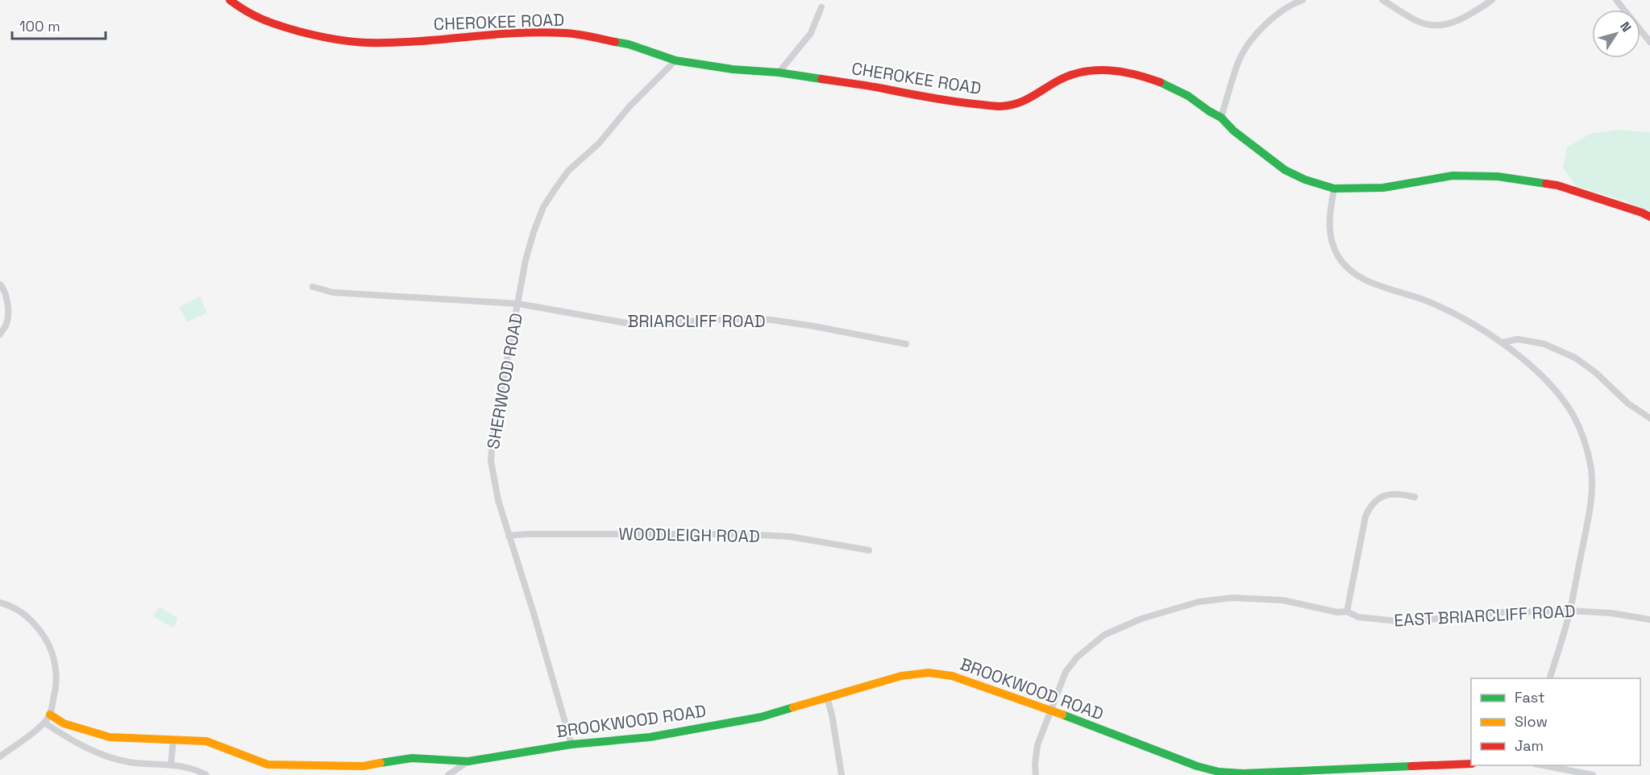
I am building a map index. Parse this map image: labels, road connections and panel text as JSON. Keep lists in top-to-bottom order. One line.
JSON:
{"streets":{"street":["CHEROKEE ROAD","BRIARCLIFF ROAD","SHERWOOD ROAD","WOODLEIGH ROAD","EAST BRIARCLIFF ROAD","BROOKWOOD ROAD"]},"crossings":[["CHEROKEE ROAD","SHERWOOD ROAD"],["BRIARCLIFF ROAD","SHERWOOD ROAD"],["SHERWOOD ROAD","WOODLEIGH ROAD"],["SHERWOOD ROAD","BROOKWOOD ROAD"],["EAST BRIARCLIFF ROAD","BROOKWOOD ROAD"]],"legend":["Fast","Slow","Jam"],"scale_bar":"100 m","north":"top right"}
